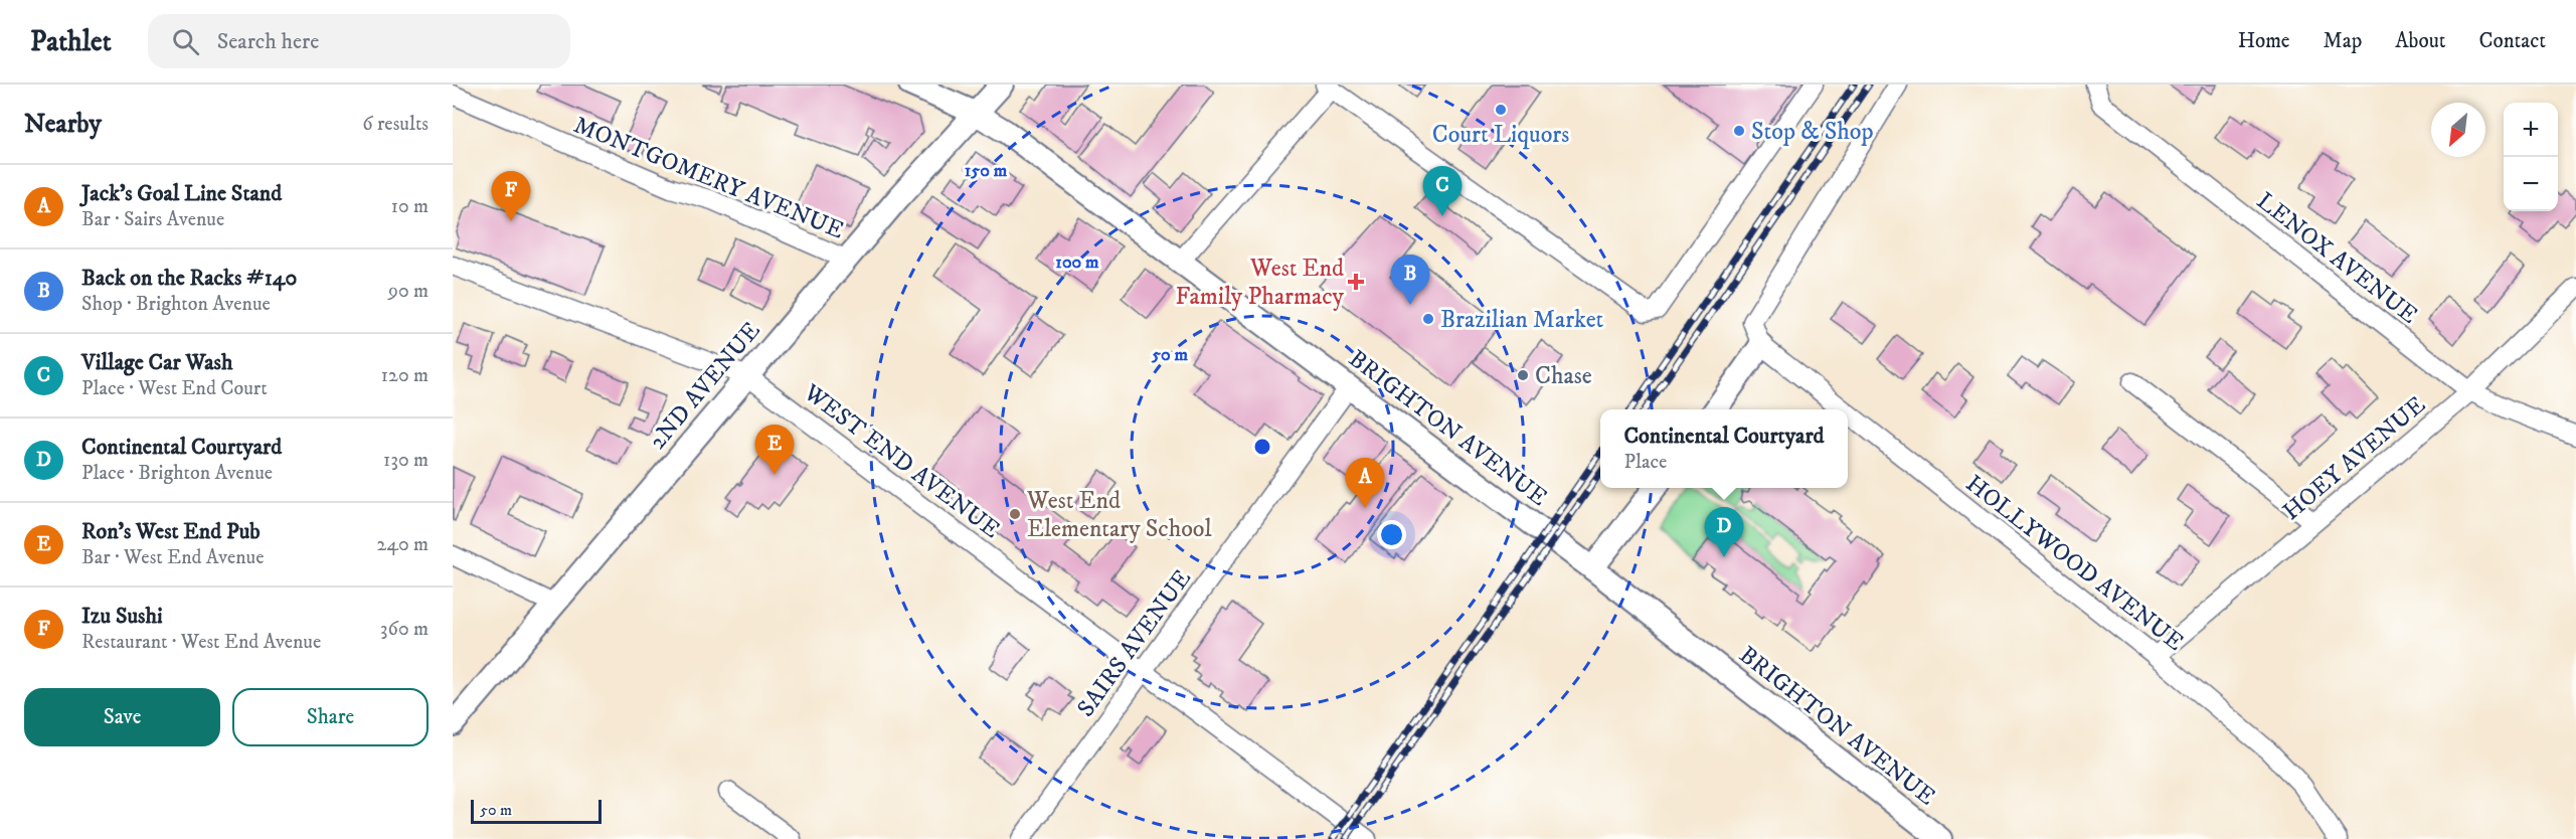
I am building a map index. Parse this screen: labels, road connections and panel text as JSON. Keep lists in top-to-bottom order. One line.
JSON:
{"streets":{"street":["MONTGOMERY AVENUE","LENOX AVENUE","2ND AVENUE","BRIGHTON AVENUE","HOEY AVENUE","WEST END AVENUE","HOLLYWOOD AVENUE","SAIRS AVENUE"]},"crossings":[["MONTGOMERY AVENUE","2ND AVENUE"],["LENOX AVENUE","HOEY AVENUE"],["2ND AVENUE","BRIGHTON AVENUE"],["2ND AVENUE","WEST END AVENUE"],["BRIGHTON AVENUE","SAIRS AVENUE"],["HOEY AVENUE","HOLLYWOOD AVENUE"],["WEST END AVENUE","SAIRS AVENUE"]],"places":{"other":["Court Liquors","Stop & Shop","Brazilian Market","Chase","West End Elementary School"],"health":["West End Family Pharmacy"]},"scale_bar":"50 m","north":"bottom left","page":{"header":"Pathlet","search":"Search here","nav":["Home","Map","About","Contact"],"heading":["Nearby","6 results"],"map_buttons":["+","−"],"list":[{"mark":"A","name":"Jack's Goal Line Stand","note":"Bar · Sairs Avenue","value":"10 m"},{"mark":"B","name":"Back on the Racks #140","note":"Shop · Brighton Avenue","value":"90 m"},{"mark":"C","name":"Village Car Wash","note":"Place · West End Court","value":"120 m"},{"mark":"D","name":"Continental Courtyard","note":"Place · Brighton Avenue","value":"130 m"},{"mark":"E","name":"Ron's West End Pub","note":"Bar · West End Avenue","value":"240 m"},{"mark":"F","name":"Izu Sushi","note":"Restaurant · West End Avenue","value":"360 m"}],"pins":["C","F","B","E","A","D"],"popup":["Continental Courtyard","Place"],"buttons":["Save","Share"],"scale":"50 m"},"rings":["150 m","100 m","50 m"]}
